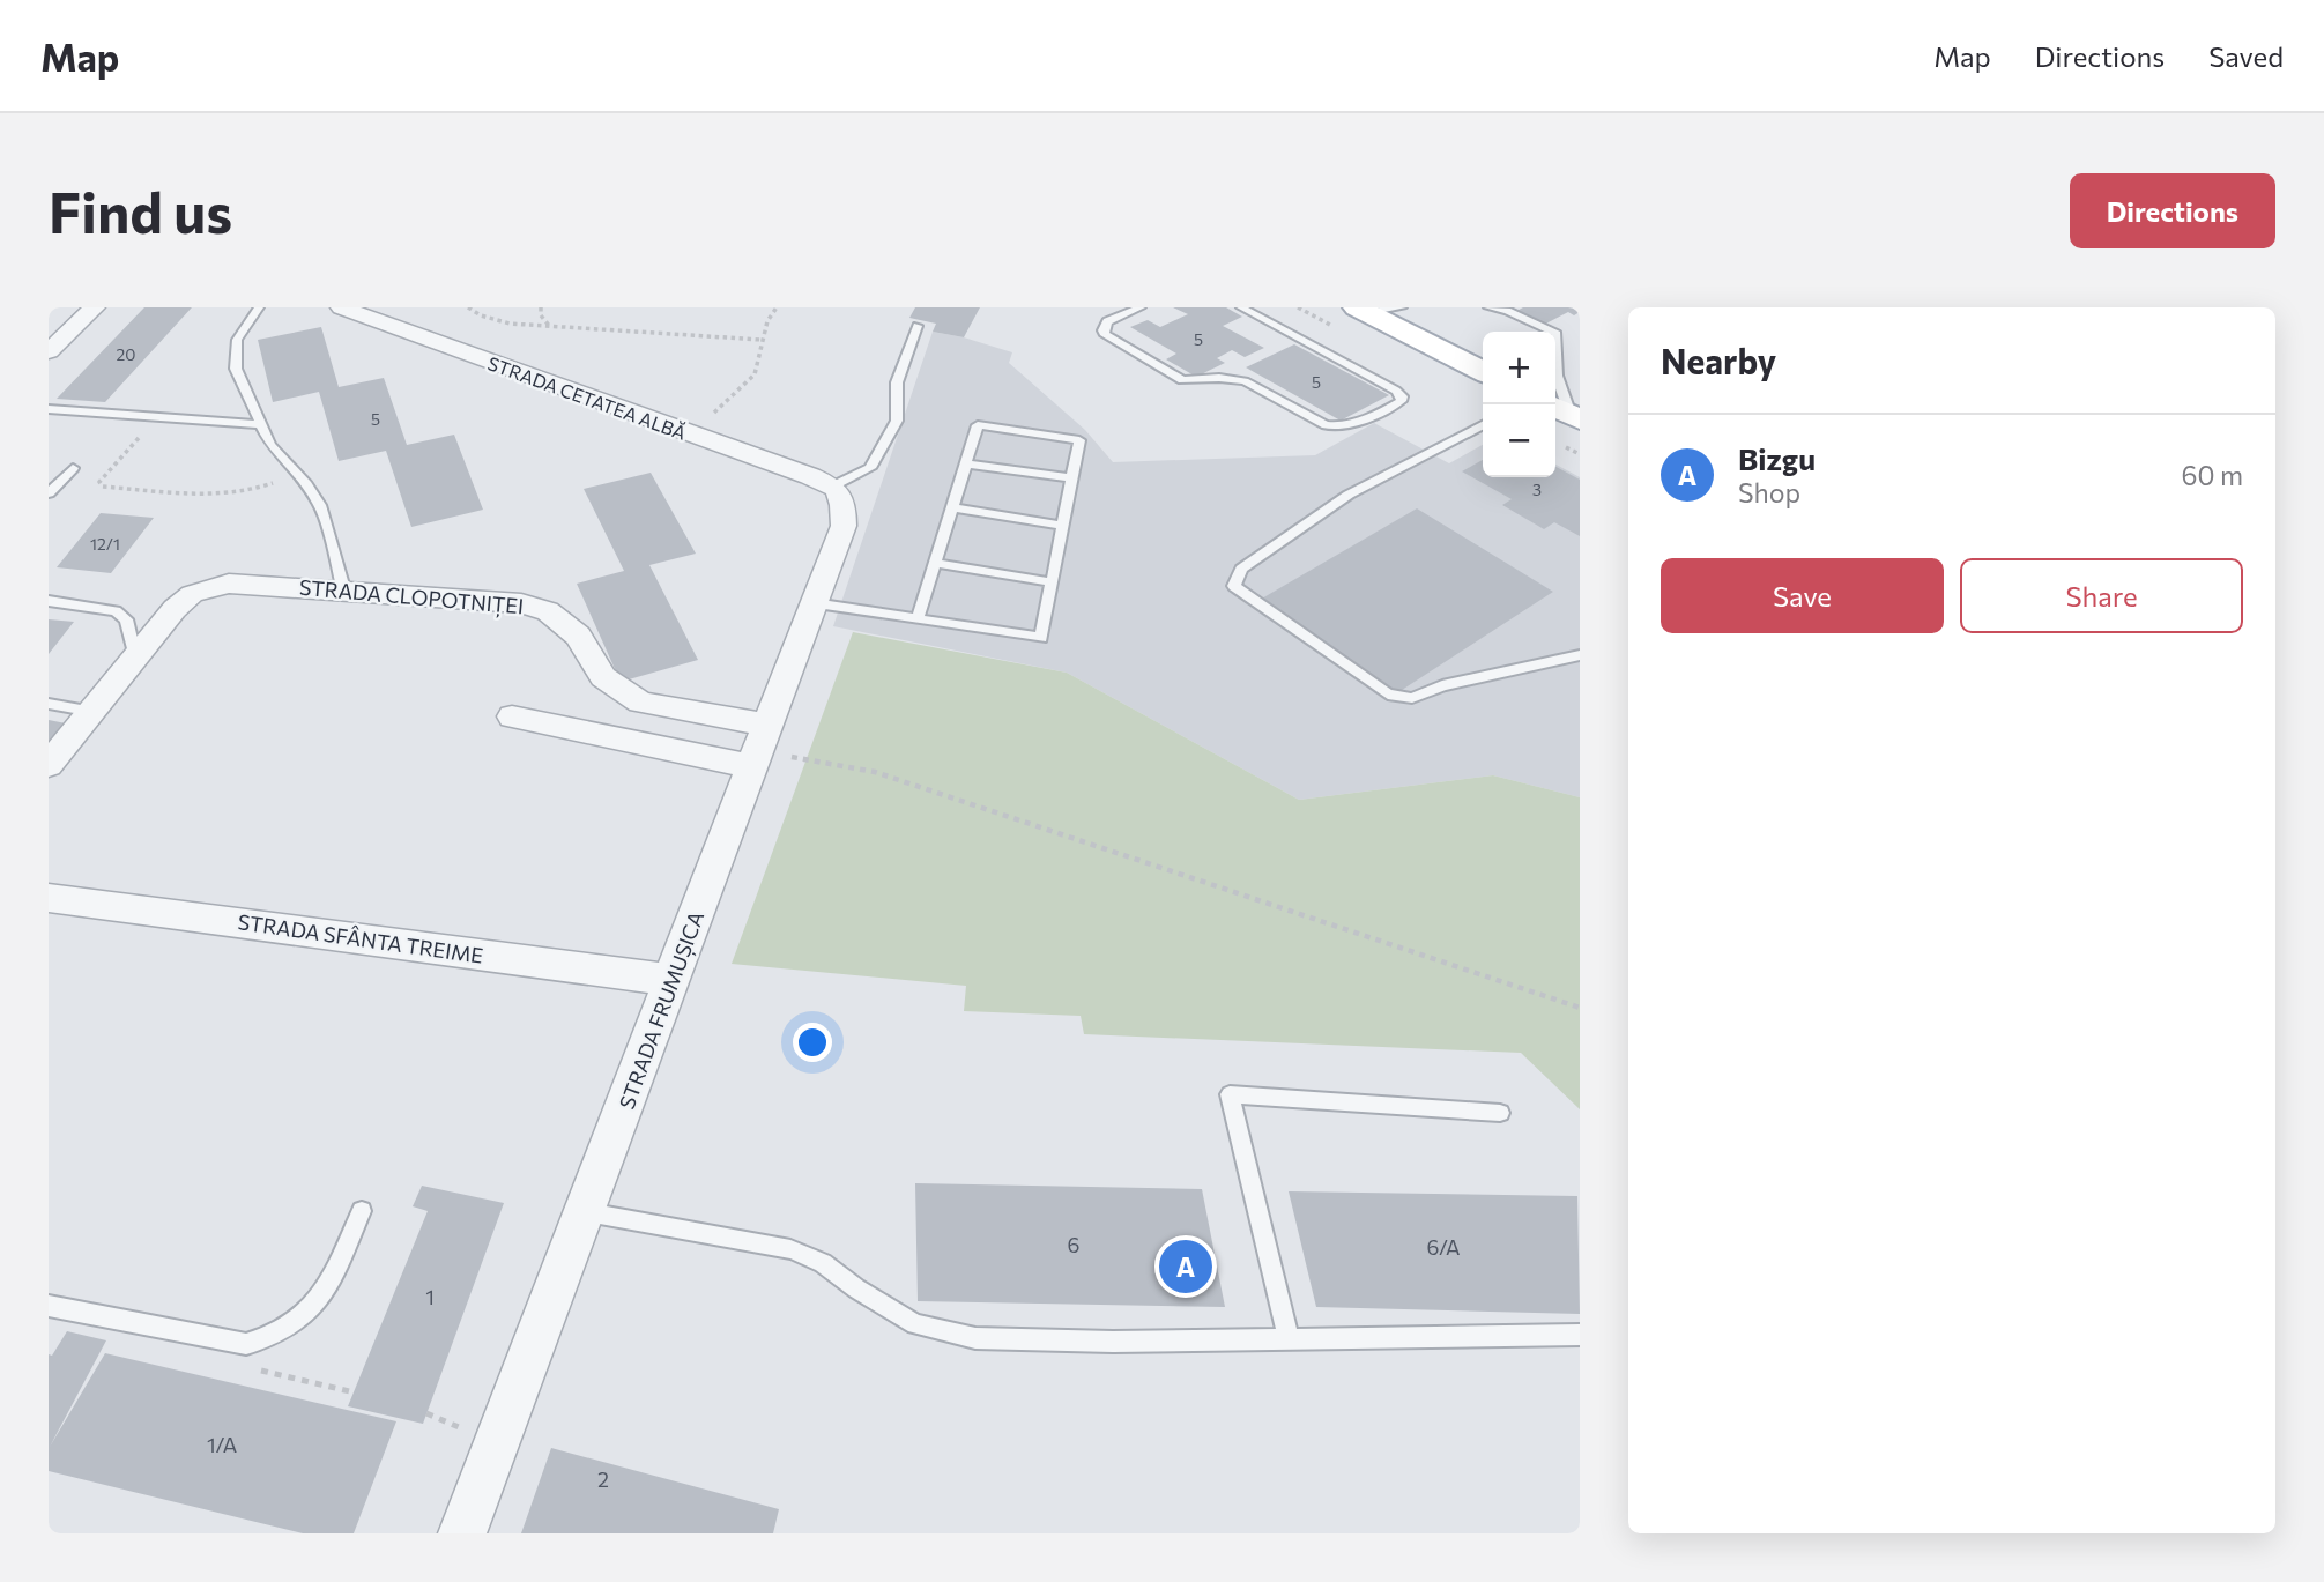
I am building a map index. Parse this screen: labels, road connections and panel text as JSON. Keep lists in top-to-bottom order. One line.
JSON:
{"streets":{"street":["STRADA CETATEA ALBĂ","STRADA CLOPOTNIȚEI","STRADA SFÂNTA TREIME","STRADA FRUMUȘICA"]},"crossings":[["STRADA CETATEA ALBĂ","STRADA FRUMUȘICA"],["STRADA CLOPOTNIȚEI","STRADA FRUMUȘICA"],["STRADA SFÂNTA TREIME","STRADA FRUMUȘICA"]],"house_numbers":["5","20","5","5","3","12/1","6","6/A","1","1/A","2"],"page":{"header":"Map","nav":["Map","Directions","Saved"],"buttons":["Directions",["Save","Share"]],"title":"Find us","heading":"Nearby","map_buttons":["+","−"],"list":[{"mark":"A","name":"Bizgu","note":"Shop","value":"60 m"}],"pins":"A"}}
